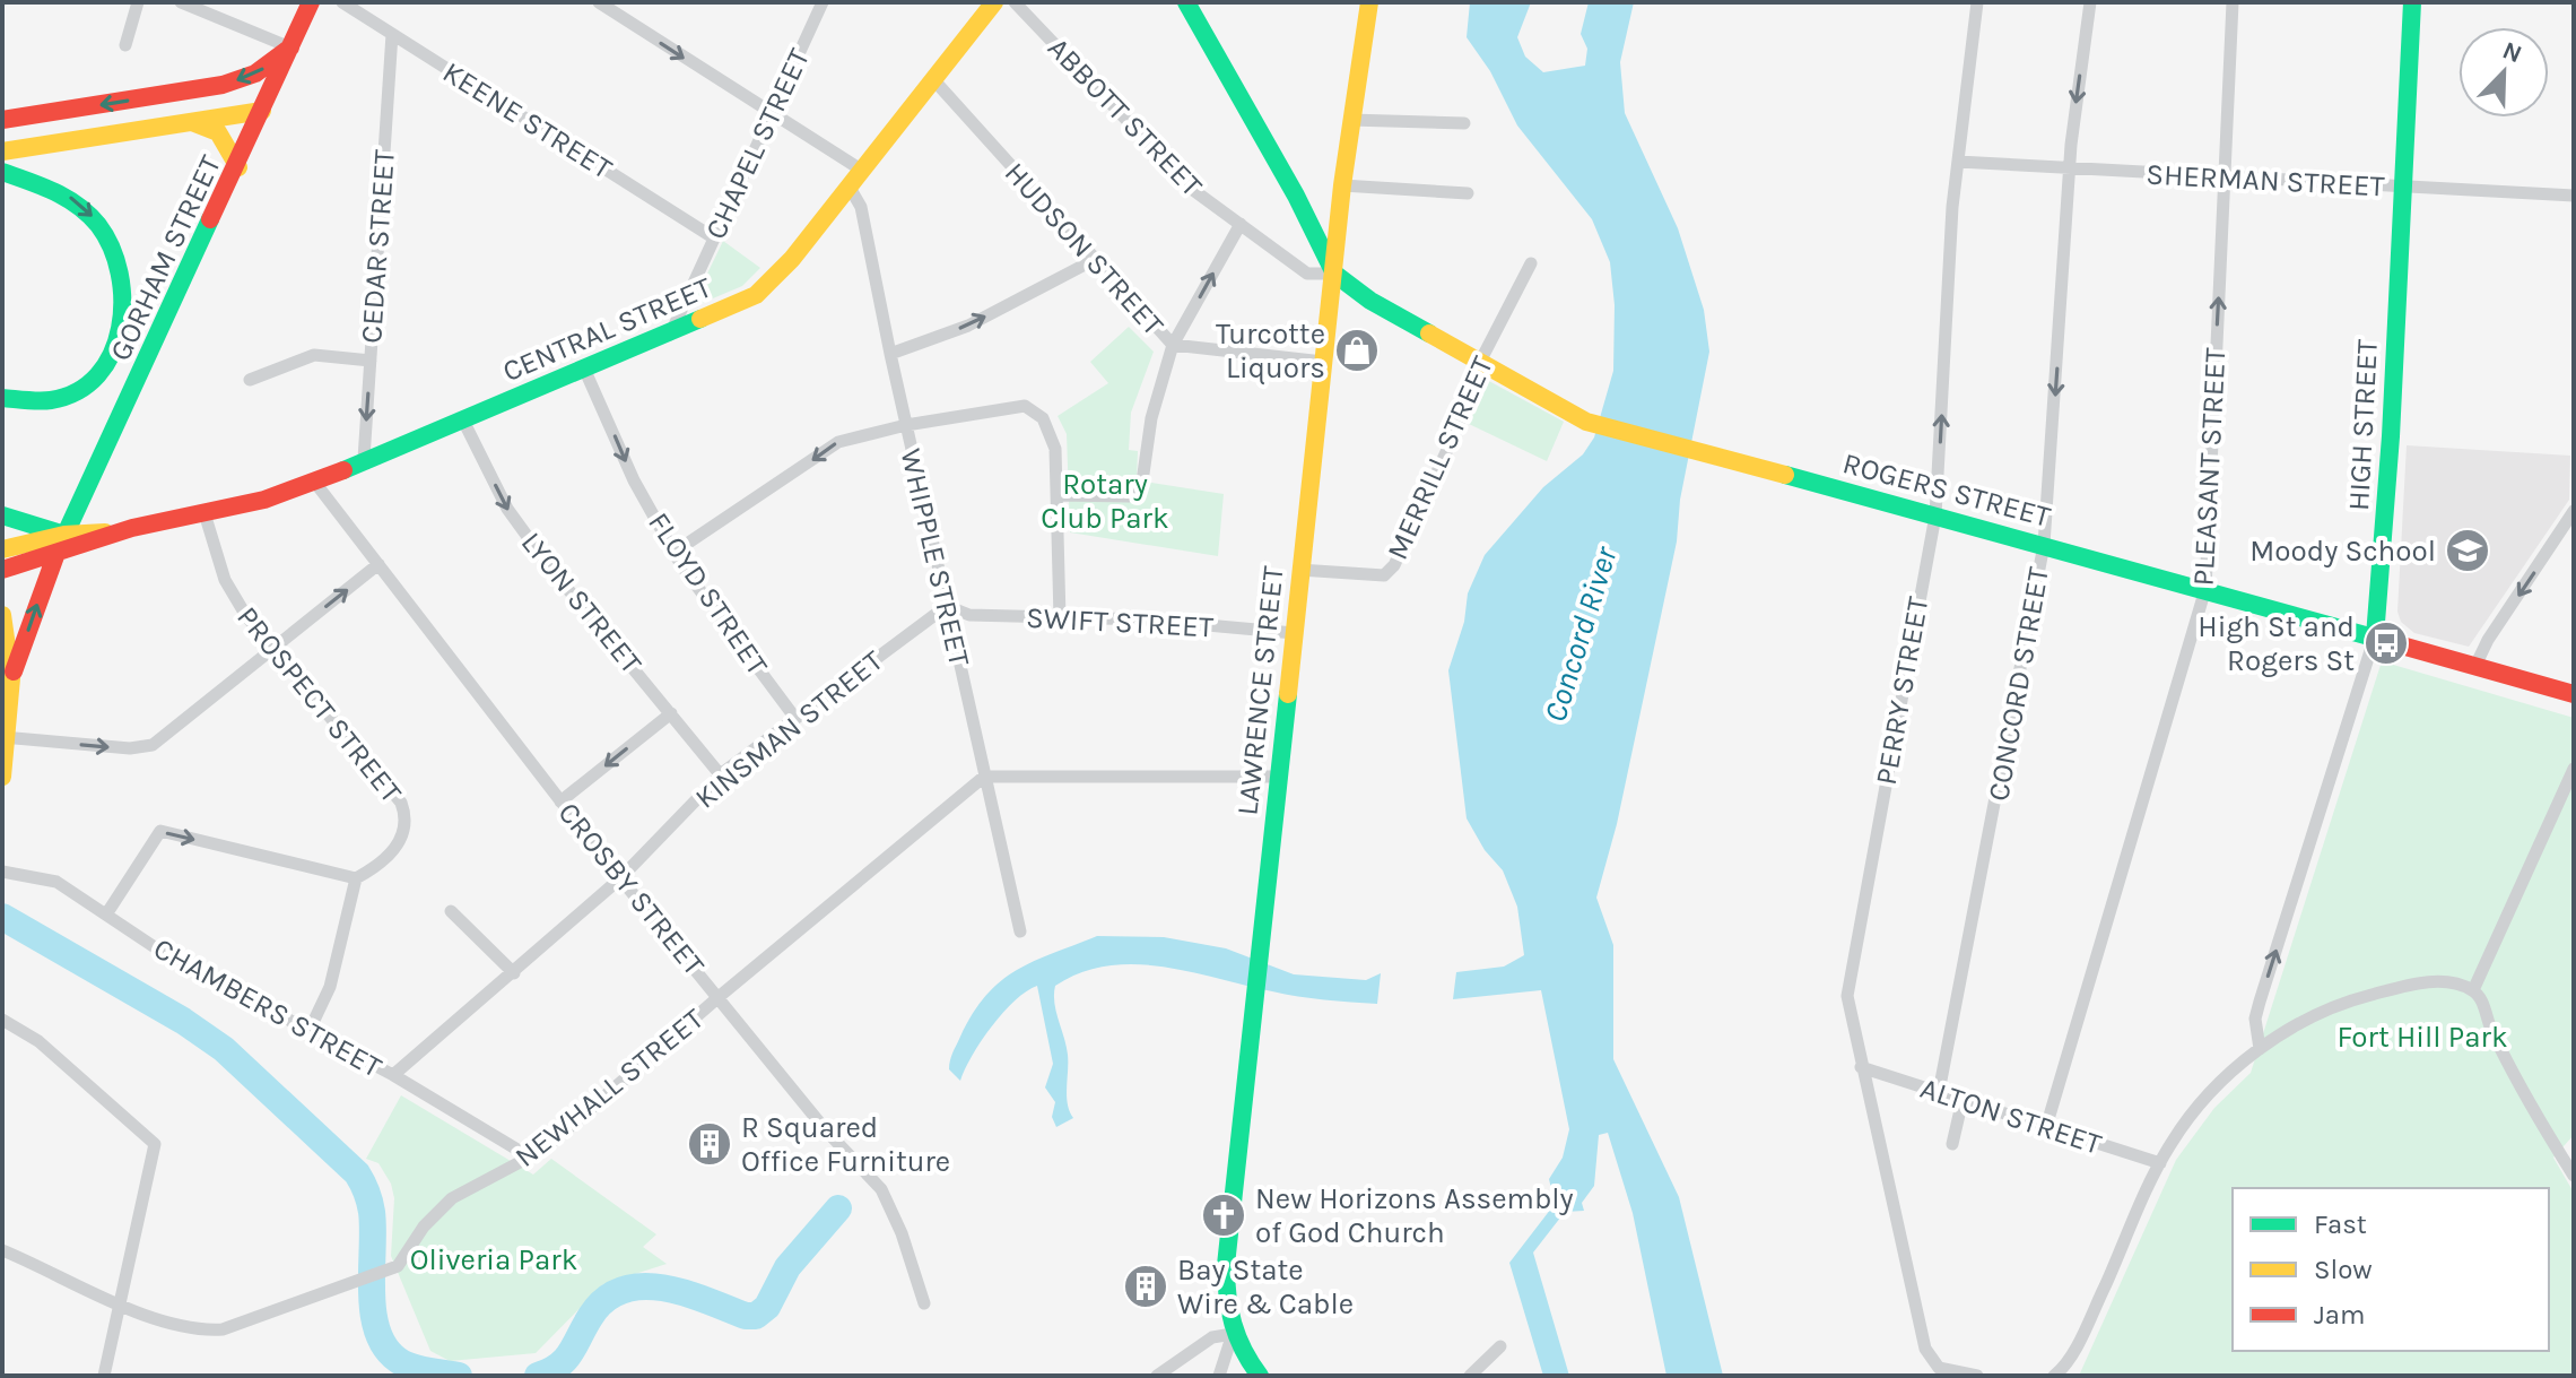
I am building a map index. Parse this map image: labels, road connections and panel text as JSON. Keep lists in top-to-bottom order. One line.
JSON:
{"streets":{"main road":["GORHAM STREET","CENTRAL STREET","HIGH STREET","ROGERS STREET","LAWRENCE STREET"],"street":["ABBOTT STREET","KEENE STREET","CHAPEL STREET","SHERMAN STREET","CEDAR STREET","HUDSON STREET","MERRILL STREET","PLEASANT STREET","WHIPPLE STREET","FLOYD STREET","LYON STREET","SWIFT STREET","CONCORD STREET","PERRY STREET","PROSPECT STREET","KINSMAN STREET","CROSBY STREET","CHAMBERS STREET","NEWHALL STREET","ALTON STREET"]},"crossings":[["ABBOTT STREET","ROGERS STREET"],["ABBOTT STREET","LAWRENCE STREET"],["KEENE STREET","CHAPEL STREET"],["KEENE STREET","CEDAR STREET"],["CHAPEL STREET","CENTRAL STREET"],["SHERMAN STREET","HIGH STREET"],["SHERMAN STREET","PLEASANT STREET"],["SHERMAN STREET","CONCORD STREET"],["SHERMAN STREET","PERRY STREET"],["CEDAR STREET","CENTRAL STREET"],["HUDSON STREET","CENTRAL STREET"],["HUDSON STREET","LAWRENCE STREET"],["GORHAM STREET","CENTRAL STREET"],["CENTRAL STREET","WHIPPLE STREET"],["CENTRAL STREET","FLOYD STREET"],["CENTRAL STREET","LYON STREET"],["CENTRAL STREET","PROSPECT STREET"],["CENTRAL STREET","CROSBY STREET"],["HIGH STREET","ROGERS STREET"],["MERRILL STREET","ROGERS STREET"],["MERRILL STREET","LAWRENCE STREET"],["PLEASANT STREET","ROGERS STREET"],["PLEASANT STREET","ALTON STREET"],["ROGERS STREET","CONCORD STREET"],["ROGERS STREET","LAWRENCE STREET"],["ROGERS STREET","PERRY STREET"],["WHIPPLE STREET","SWIFT STREET"],["WHIPPLE STREET","KINSMAN STREET"],["WHIPPLE STREET","NEWHALL STREET"],["FLOYD STREET","KINSMAN STREET"],["LYON STREET","KINSMAN STREET"],["SWIFT STREET","LAWRENCE STREET"],["SWIFT STREET","KINSMAN STREET"],["CONCORD STREET","ALTON STREET"],["PERRY STREET","ALTON STREET"],["KINSMAN STREET","CROSBY STREET"],["KINSMAN STREET","CHAMBERS STREET"],["CROSBY STREET","NEWHALL STREET"],["CHAMBERS STREET","NEWHALL STREET"]],"one_way":["HIGH STREET","PLEASANT STREET","FLOYD STREET","LYON STREET","CONCORD STREET"],"water":["Concord River"],"parks":["Rotary Club Park","Fort Hill Park","Oliveria Park"],"places":{"shop":["Turcotte Liquors"],"school or university":["Moody School"],"bus stop":["High St and Rogers St"],"building":["R Squared Office Furniture","Bay State Wire & Cable"],"church":["New Horizons Assembly of God Church"]},"legend":["Fast","Slow","Jam"],"north":"top right"}
